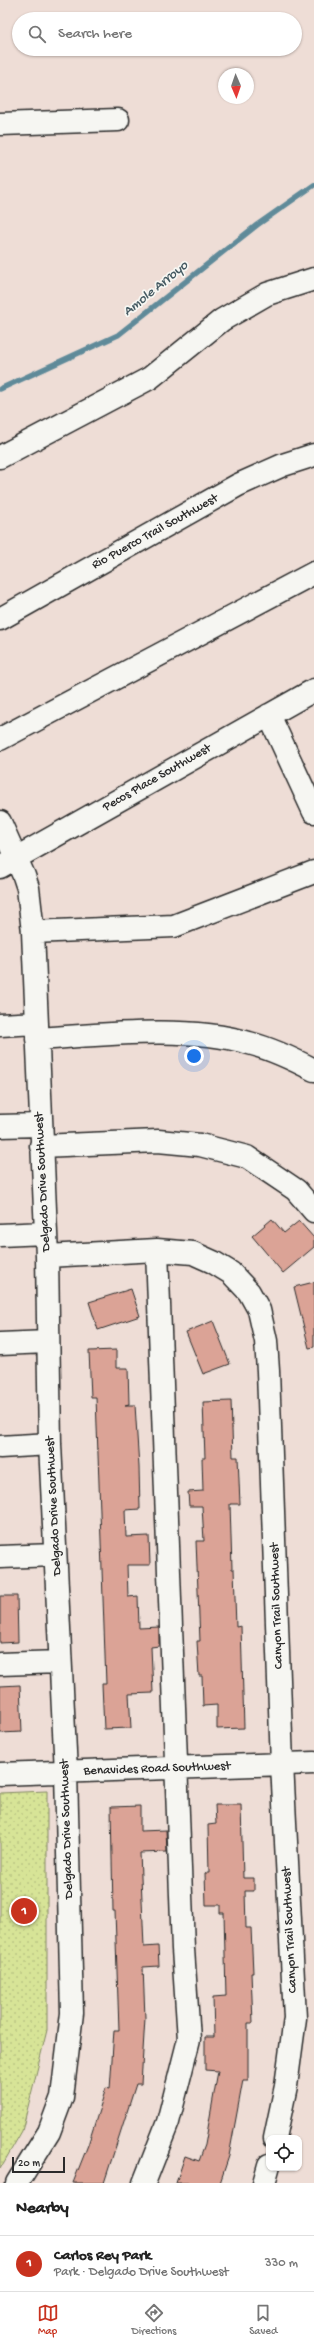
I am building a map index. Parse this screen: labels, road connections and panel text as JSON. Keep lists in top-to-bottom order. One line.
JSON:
{"streets":{"street":["Rio Puerco Trail Southwest","Pecos Place Southwest","Delgado Drive Southwest","Canyon Trail Southwest","Benavides Road Southwest"]},"crossings":[["Pecos Place Southwest","Delgado Drive Southwest"],["Delgado Drive Southwest","Canyon Trail Southwest"],["Delgado Drive Southwest","Benavides Road Southwest"],["Canyon Trail Southwest","Benavides Road Southwest"]],"water":["Amole Arroyo"],"scale_bar":"20 m","north":"bottom","page":{"search":"Search here","pins":"1","scale":"20 m","heading":"Nearby","list":[{"mark":"1","name":"Carlos Rey Park","note":"Park · Delgado Drive Southwest","value":"330 m"}],"nav":["Map","Directions","Saved"]}}
